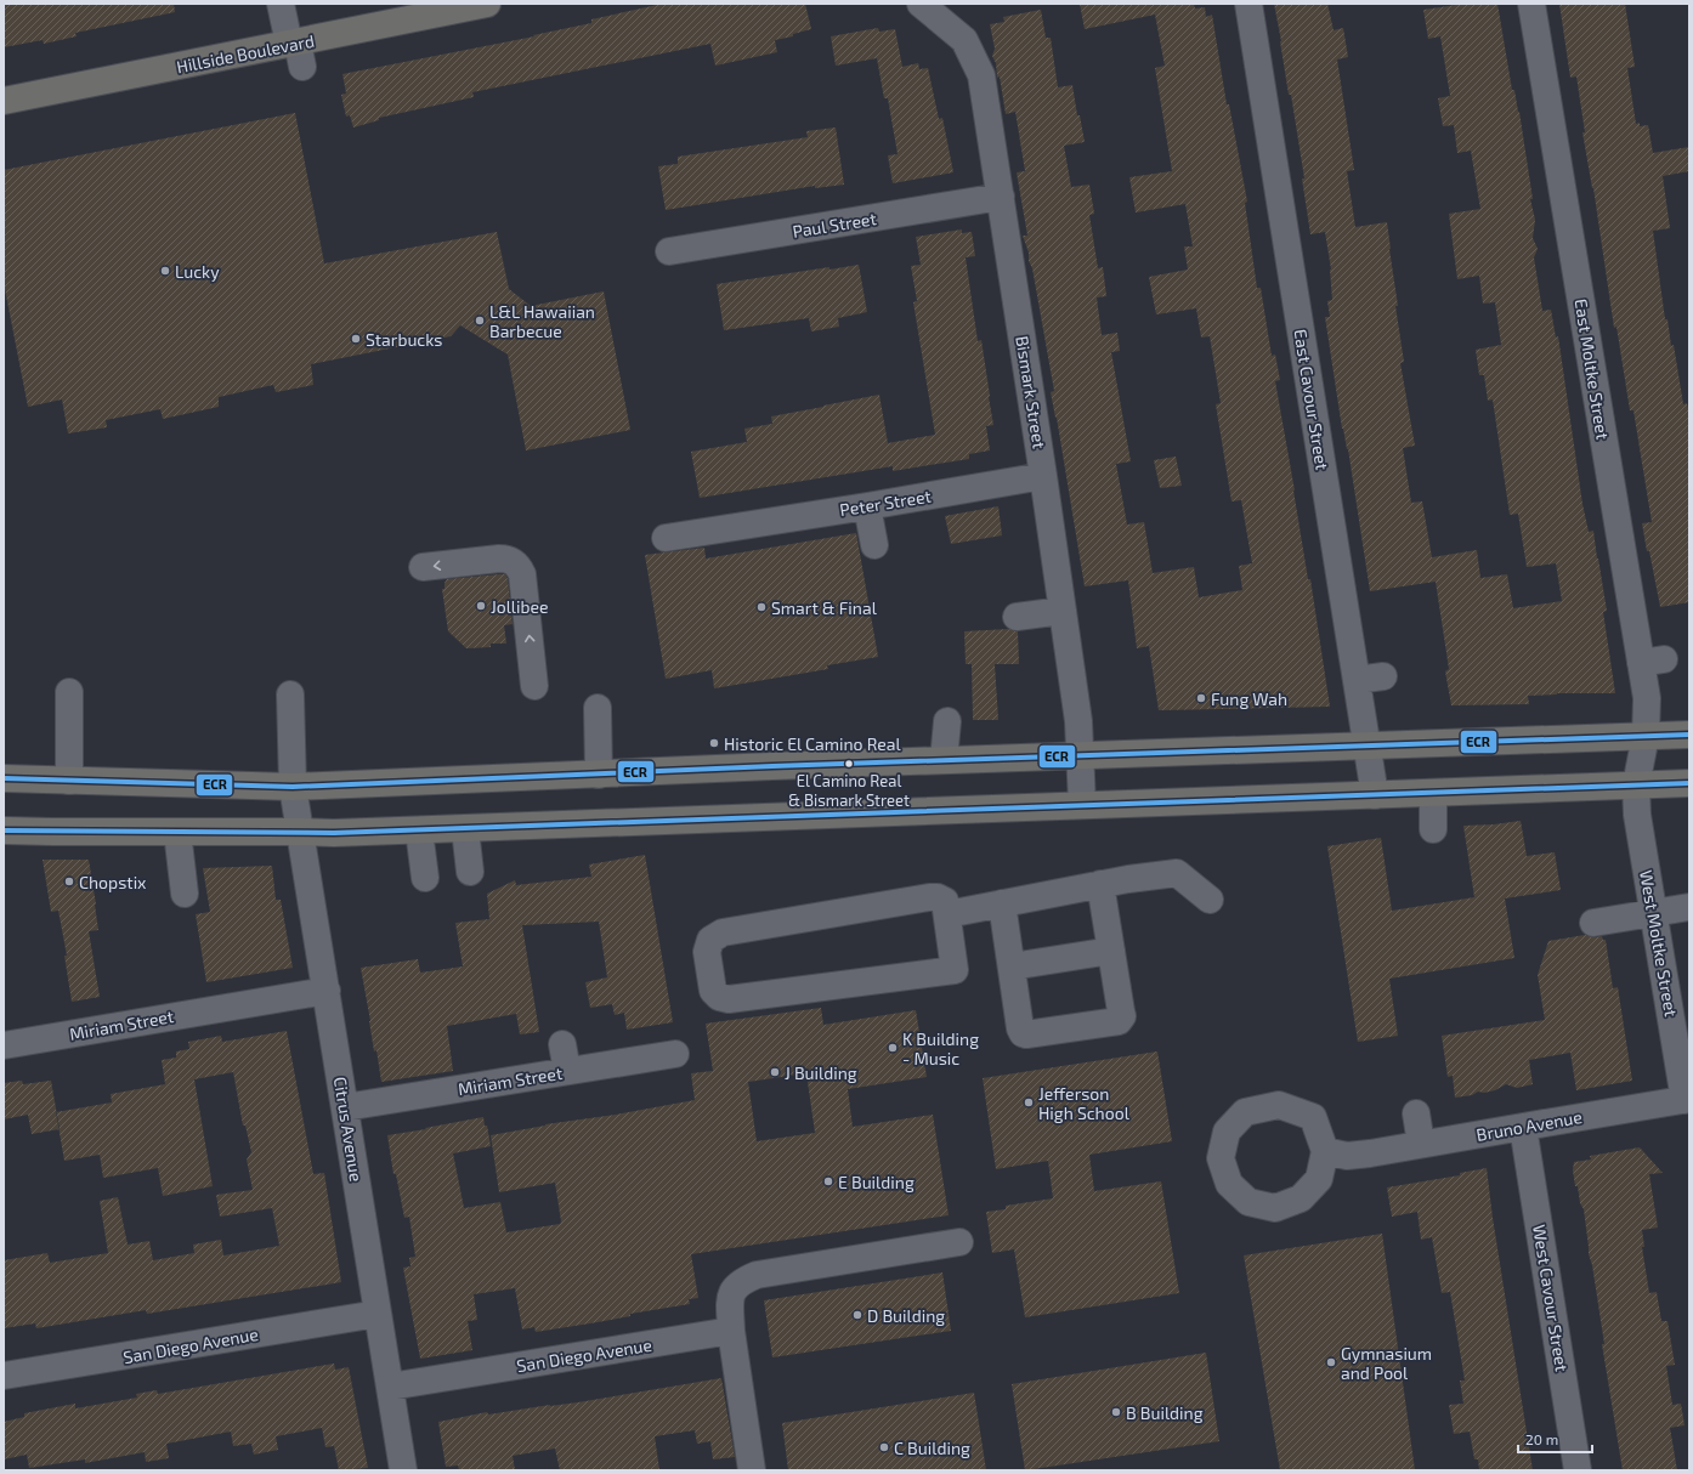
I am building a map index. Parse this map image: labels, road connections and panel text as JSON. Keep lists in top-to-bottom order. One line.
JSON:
{"streets":{"main road":["Hillside Boulevard"],"street":["Paul Street","East Moltke Street","Bismark Street","East Cavour Street","Peter Street","West Moltke Street","Miriam Street","Bruno Avenue","Citrus Avenue","West Cavour Street","San Diego Avenue"]},"crossings":[["Paul Street","Bismark Street"],["East Moltke Street","West Moltke Street"],["Bismark Street","Peter Street"],["West Moltke Street","Bruno Avenue"],["Miriam Street","Citrus Avenue"],["Bruno Avenue","West Cavour Street"],["Citrus Avenue","San Diego Avenue"]],"places":["Lucky","L&L Hawaiian Barbecue","Starbucks","Jollibee","Smart & Final","Fung Wah","Historic El Camino Real","El Camino Real & Bismark Street","Chopstix","K Building - Music","J Building","Jefferson High School","E Building","D Building","Gymnasium and Pool","B Building","C Building"],"lines":["transit line ECR"],"scale_bar":"20 m"}
